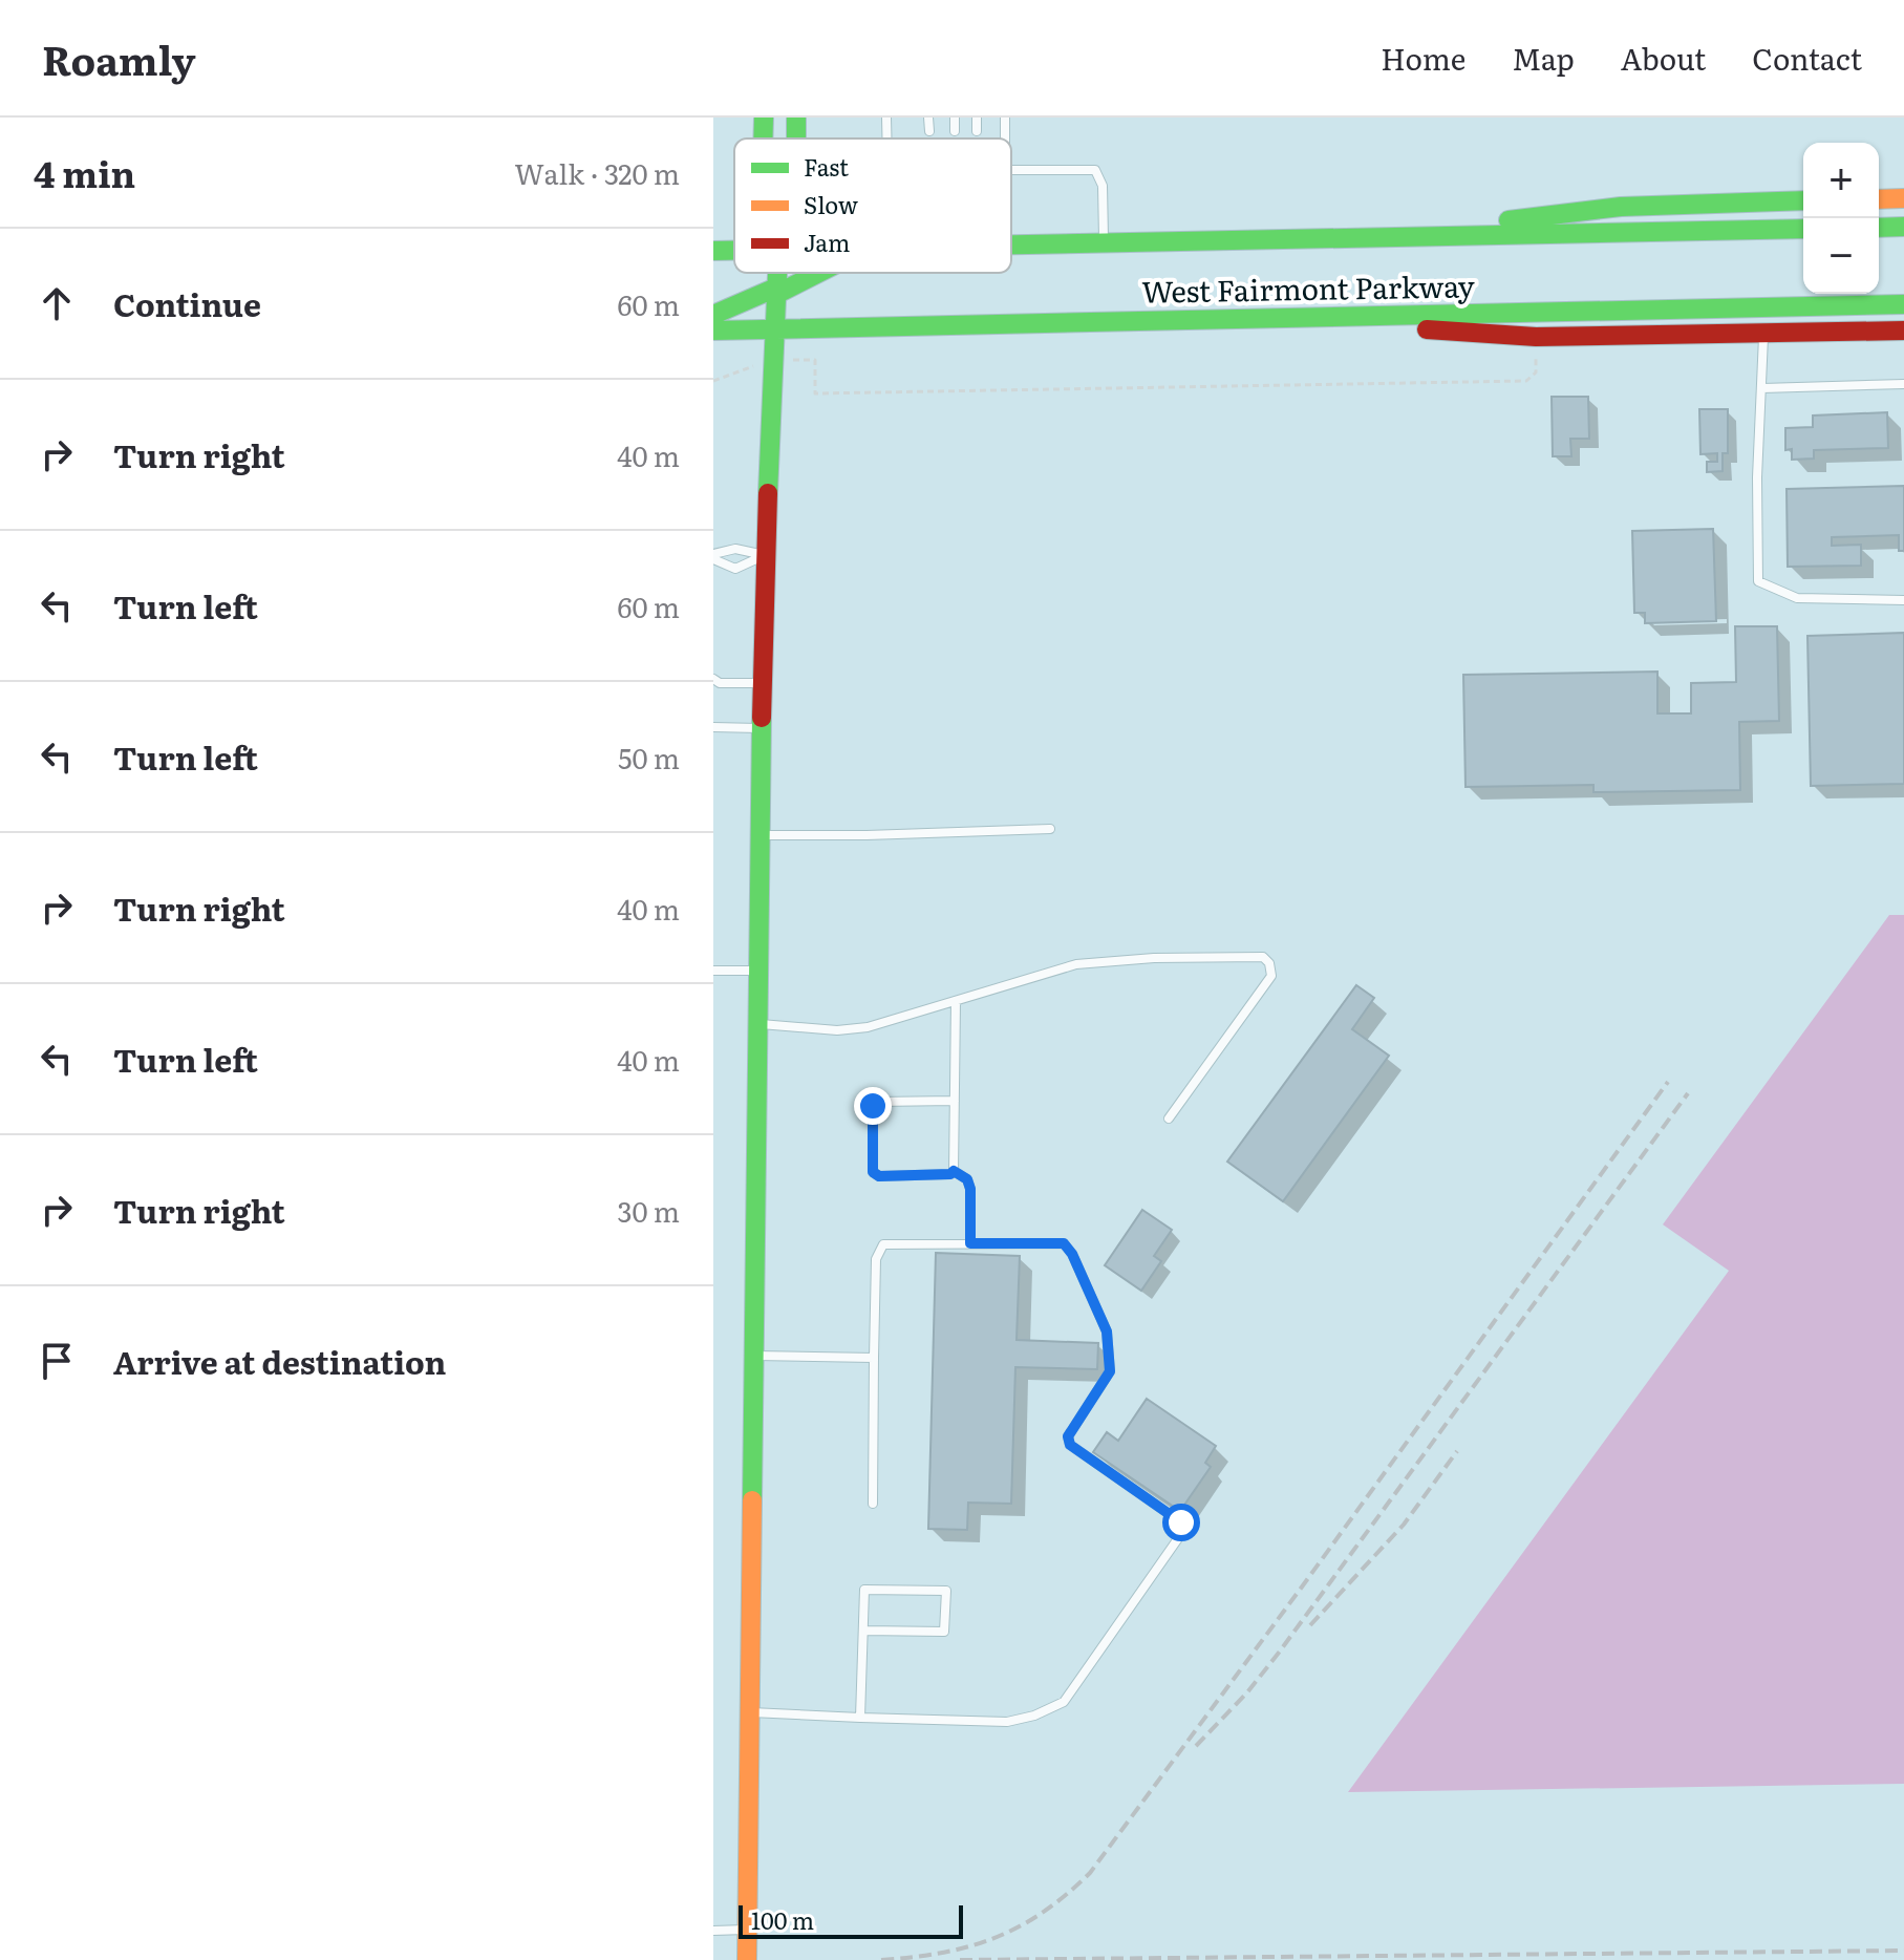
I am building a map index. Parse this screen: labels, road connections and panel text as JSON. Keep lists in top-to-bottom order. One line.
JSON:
{"streets":{"main road":["West Fairmont Parkway"]},"legend":["Fast","Slow","Jam"],"scale_bar":"100 m","page":{"header":"Roamly","nav":["Home","Map","About","Contact"],"heading":["4 min","Walk · 320 m"],"map_buttons":["+","−"],"list":[["Continue","60 m"],["Turn right","40 m"],["Turn left","60 m"],["Turn left","50 m"],["Turn right","40 m"],["Turn left","40 m"],["Turn right","30 m"],"Arrive at destination"],"scale":"100 m"}}
